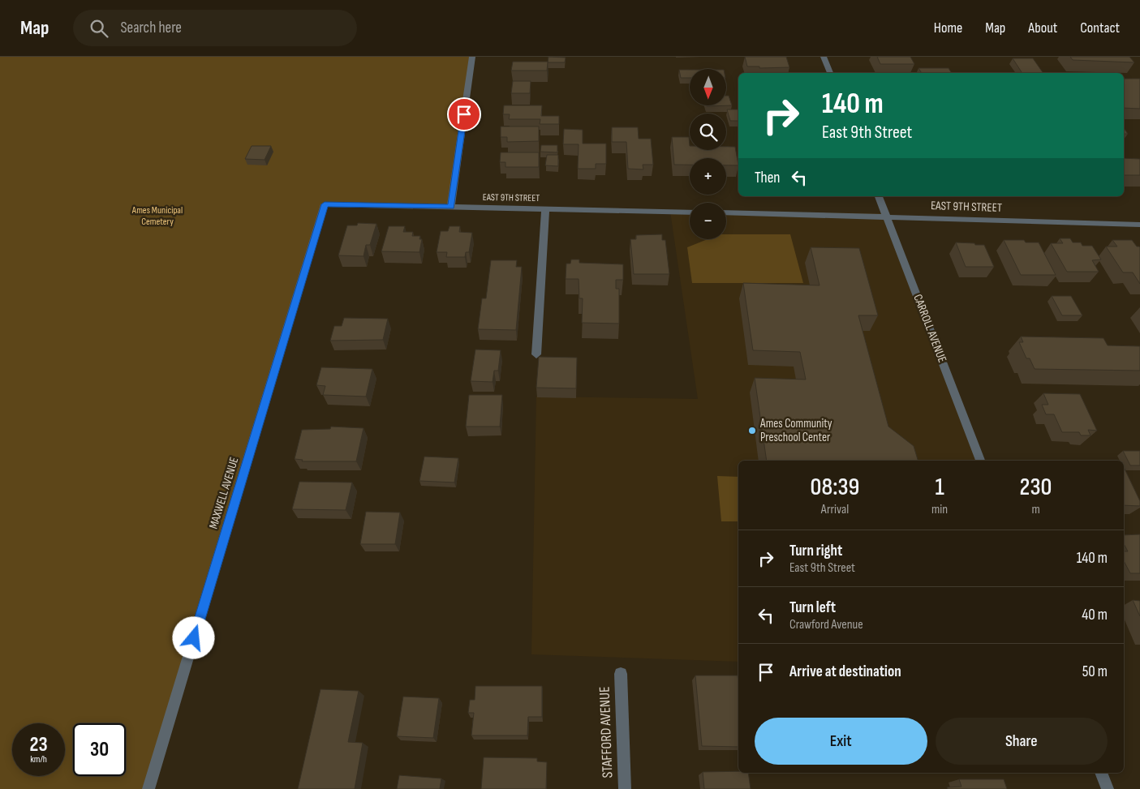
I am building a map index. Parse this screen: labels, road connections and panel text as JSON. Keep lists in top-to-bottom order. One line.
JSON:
{"streets":{"street":["EAST 9TH STREET","CARROLL AVENUE","MAXWELL AVENUE","STAFFORD AVENUE"]},"crossings":[["EAST 9TH STREET","CARROLL AVENUE"],["EAST 9TH STREET","MAXWELL AVENUE"]],"parks":["Ames Municipal Cemetery"],"places":["Ames Community Preschool Center"],"north":"bottom","page":{"header":"Map","search":"Search here","nav":["Home","Map","About","Contact"],"map_buttons":["+","−"],"turn":["140 m","East 9th Street"],"then":"Then","eta":["08:39","Arrival","1","min","230","m"],"list":[{"name":"Turn right","note":"East 9th Street","value":"140 m"},{"name":"Turn left","note":"Crawford Avenue","value":"40 m"},{"name":"Arrive at destination","value":"50 m"}],"buttons":["Exit","Share"],"speed":"23 km/h","limit":"30"}}
